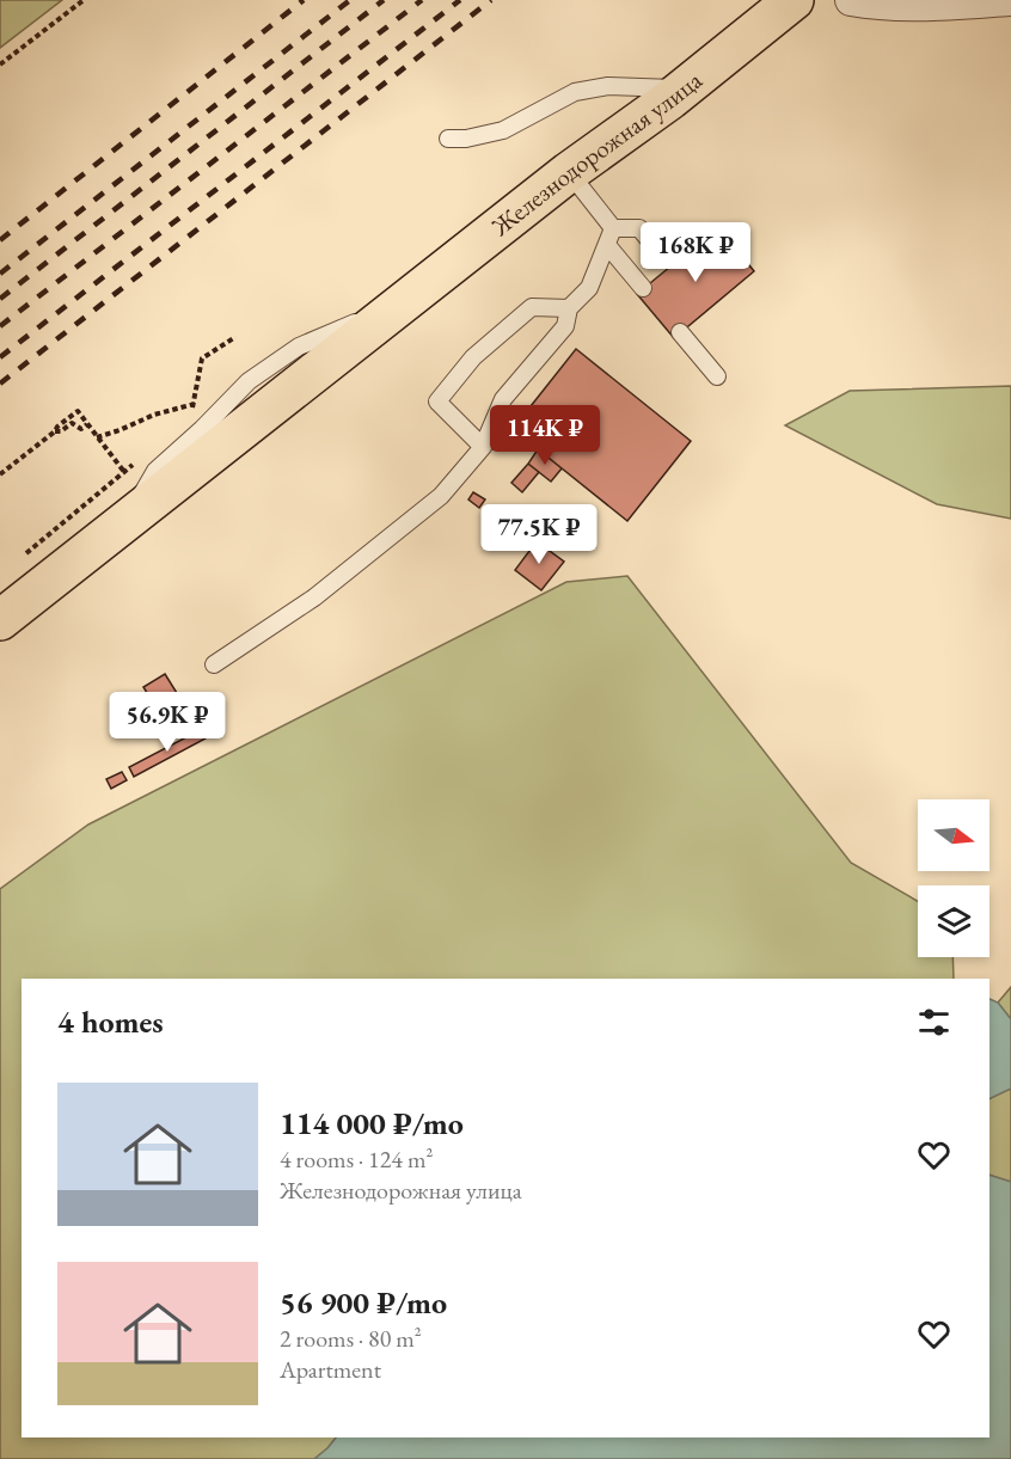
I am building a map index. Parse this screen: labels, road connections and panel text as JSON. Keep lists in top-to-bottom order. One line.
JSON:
{"streets":{"main road":["Железнодорожная улица"]},"north":"right","page":{"price":["168K ₽","114K ₽","77.5K ₽","56.9K ₽"],"heading":"4 homes","list":[{"name":"114 000 ₽/mo","note":"4 rooms · 124 m² · Железнодорожная улица"},{"name":"56 900 ₽/mo","note":"2 rooms · 80 m² · Apartment"}]}}
